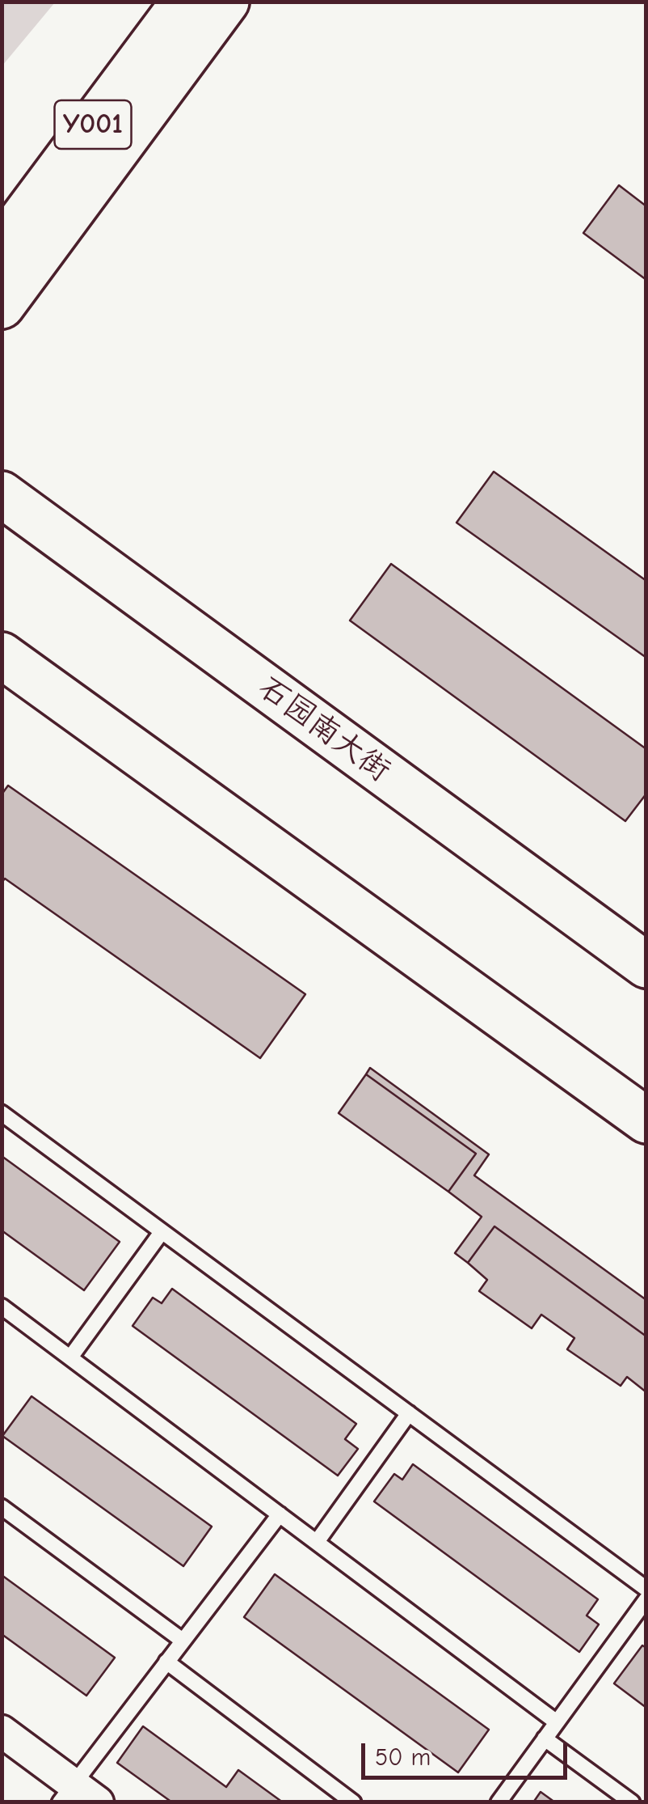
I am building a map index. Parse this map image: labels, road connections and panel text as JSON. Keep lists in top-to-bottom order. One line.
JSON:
{"streets":{"main road":["Y001","石园南大街"]},"scale_bar":"50 m"}
